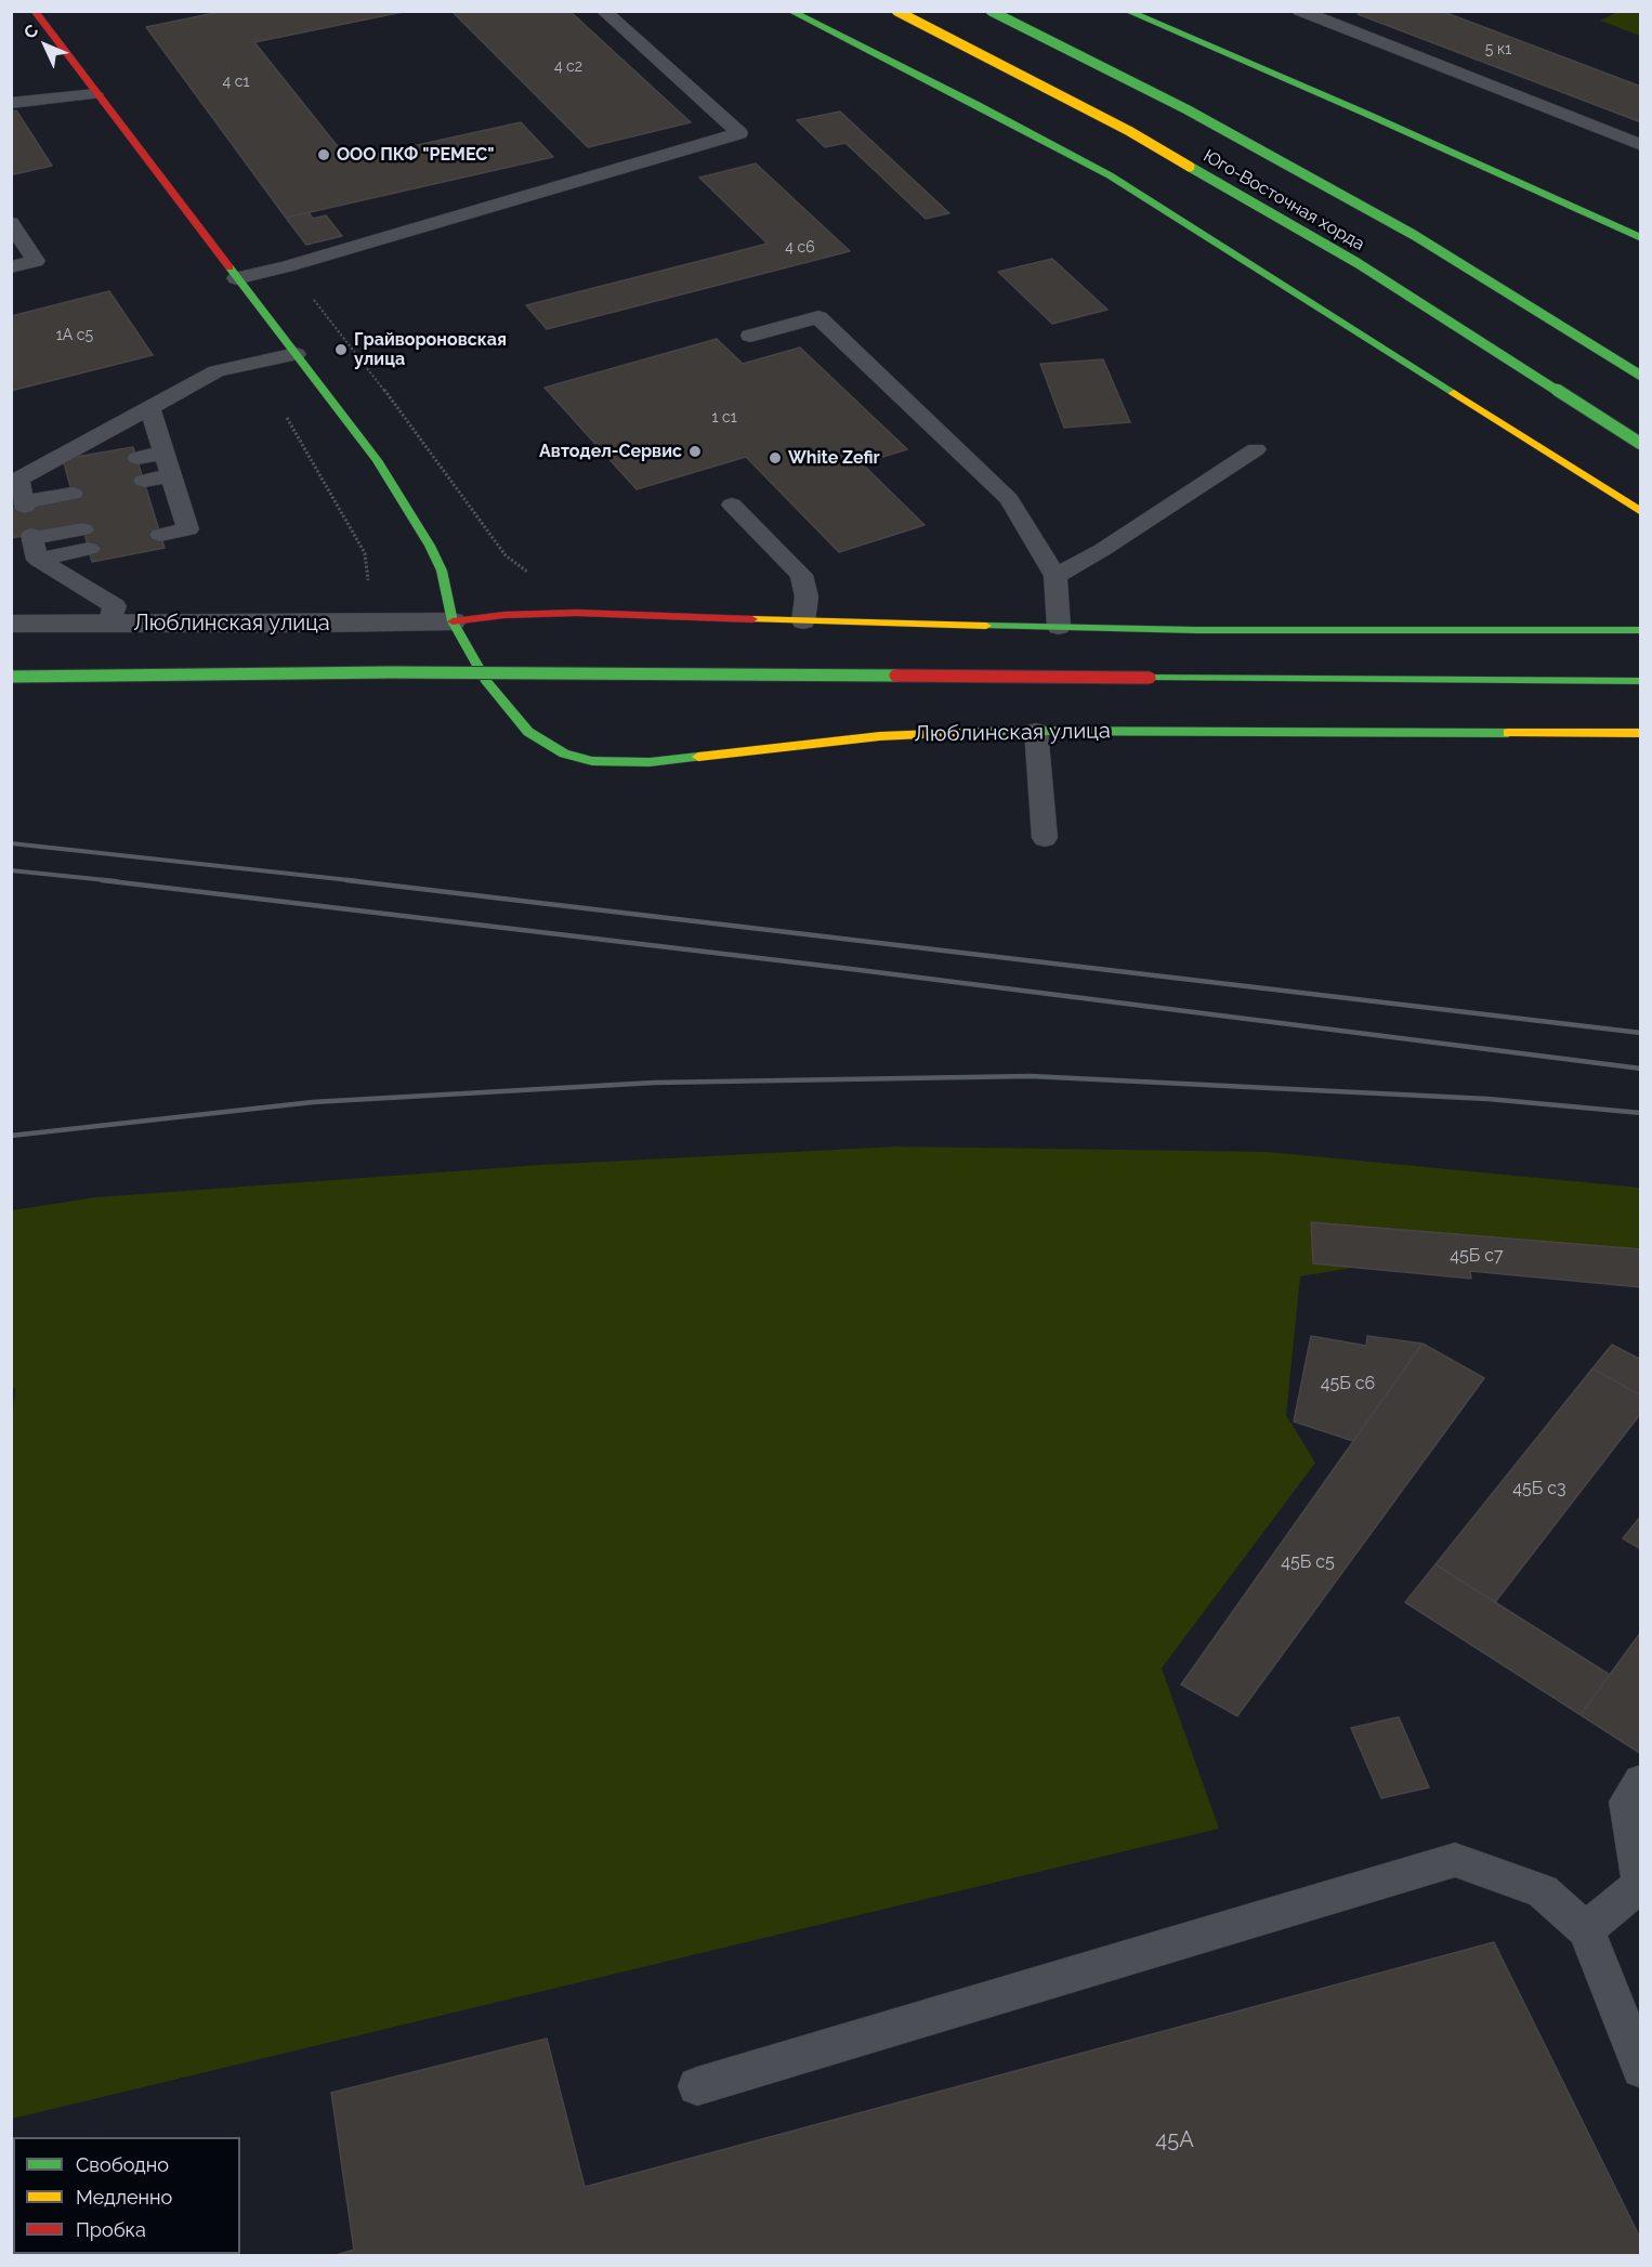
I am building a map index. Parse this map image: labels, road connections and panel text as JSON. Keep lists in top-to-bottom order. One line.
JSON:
{"streets":{"main road":["Юго-Восточная хорда","Люблинская улица"]},"places":["ООО ПКФ \"РЕМЕС\"","Грайвороновская улица","Автодел-Сервис","White Zefir"],"house_numbers":["5 к1","4 с2","4 с1","4 с6","1А с5","1 с1","45Б с7","45Б с6","45Б с3","45Б с5","45А"],"legend":["Свободно","Медленно","Пробка"],"north":"top left"}
